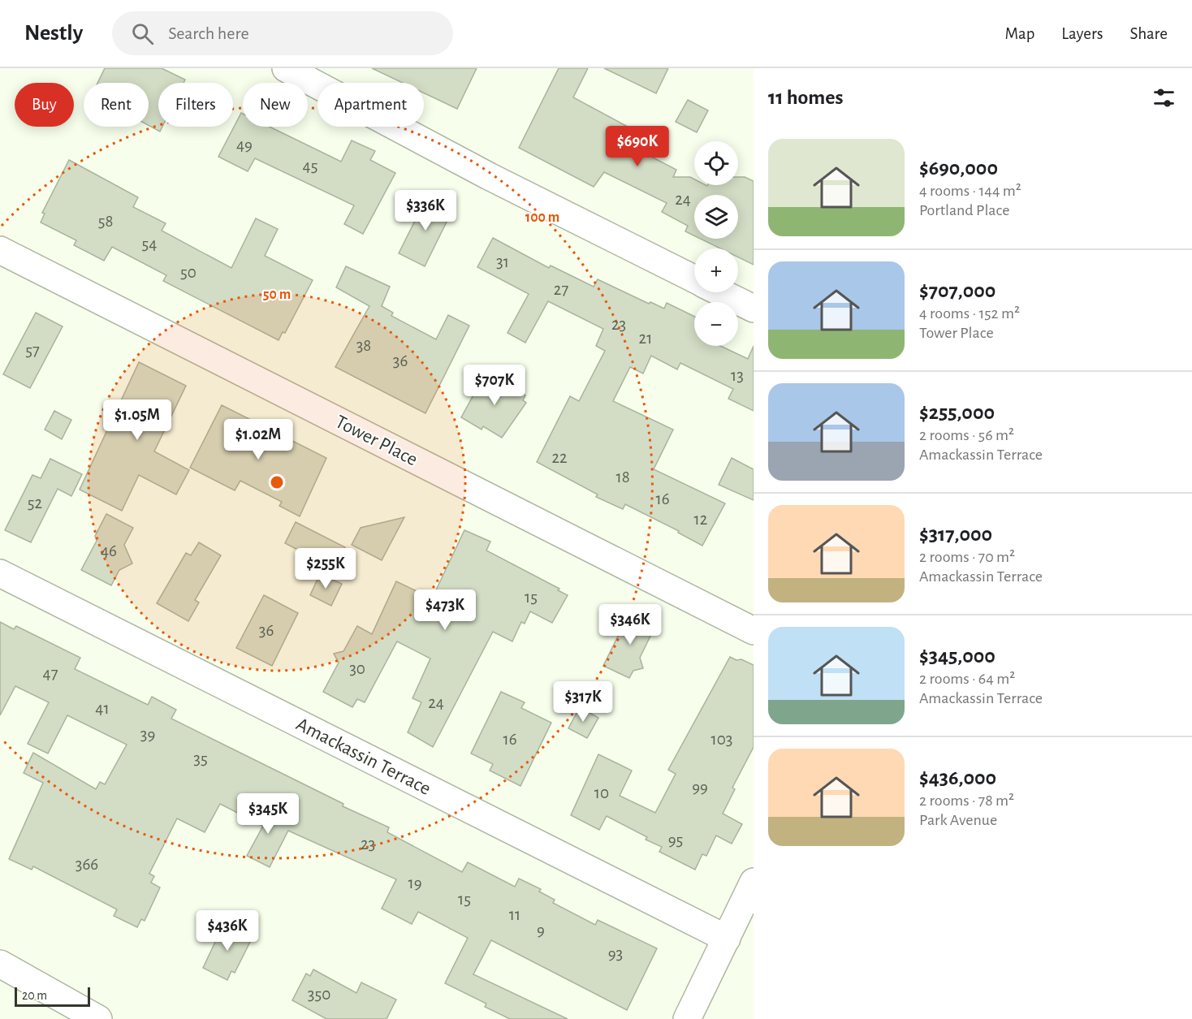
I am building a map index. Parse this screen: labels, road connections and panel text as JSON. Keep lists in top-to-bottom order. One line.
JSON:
{"streets":{"street":["Tower Place","Amackassin Terrace"]},"house_numbers":["49","45","24","58","54","31","50","27","23","21","38","57","36","13","22","18","16","52","12","46","15","36","30","47","24","41","39","16","103","35","99","10","95","23","366","19","15","11","9","93","350"],"scale_bar":"20 m","page":{"header":"Nestly","search":"Search here","nav":["Map","Layers","Share"],"heading":"11 homes","chip":["Buy","Rent","Filters","New","Apartment"],"price":["$690K","$336K","$707K","$1.05M","$1.02M","$255K","$473K","$346K","$317K","$345K","$436K"],"list":[{"name":"$690,000","note":"4 rooms · 144 m² · Portland Place"},{"name":"$707,000","note":"4 rooms · 152 m² · Tower Place"},{"name":"$255,000","note":"2 rooms · 56 m² · Amackassin Terrace"},{"name":"$317,000","note":"2 rooms · 70 m² · Amackassin Terrace"},{"name":"$345,000","note":"2 rooms · 64 m² · Amackassin Terrace"},{"name":"$436,000","note":"2 rooms · 78 m² · Park Avenue"}],"map_buttons":["+","−"],"scale":"20 m"},"rings":["100 m","50 m"]}
